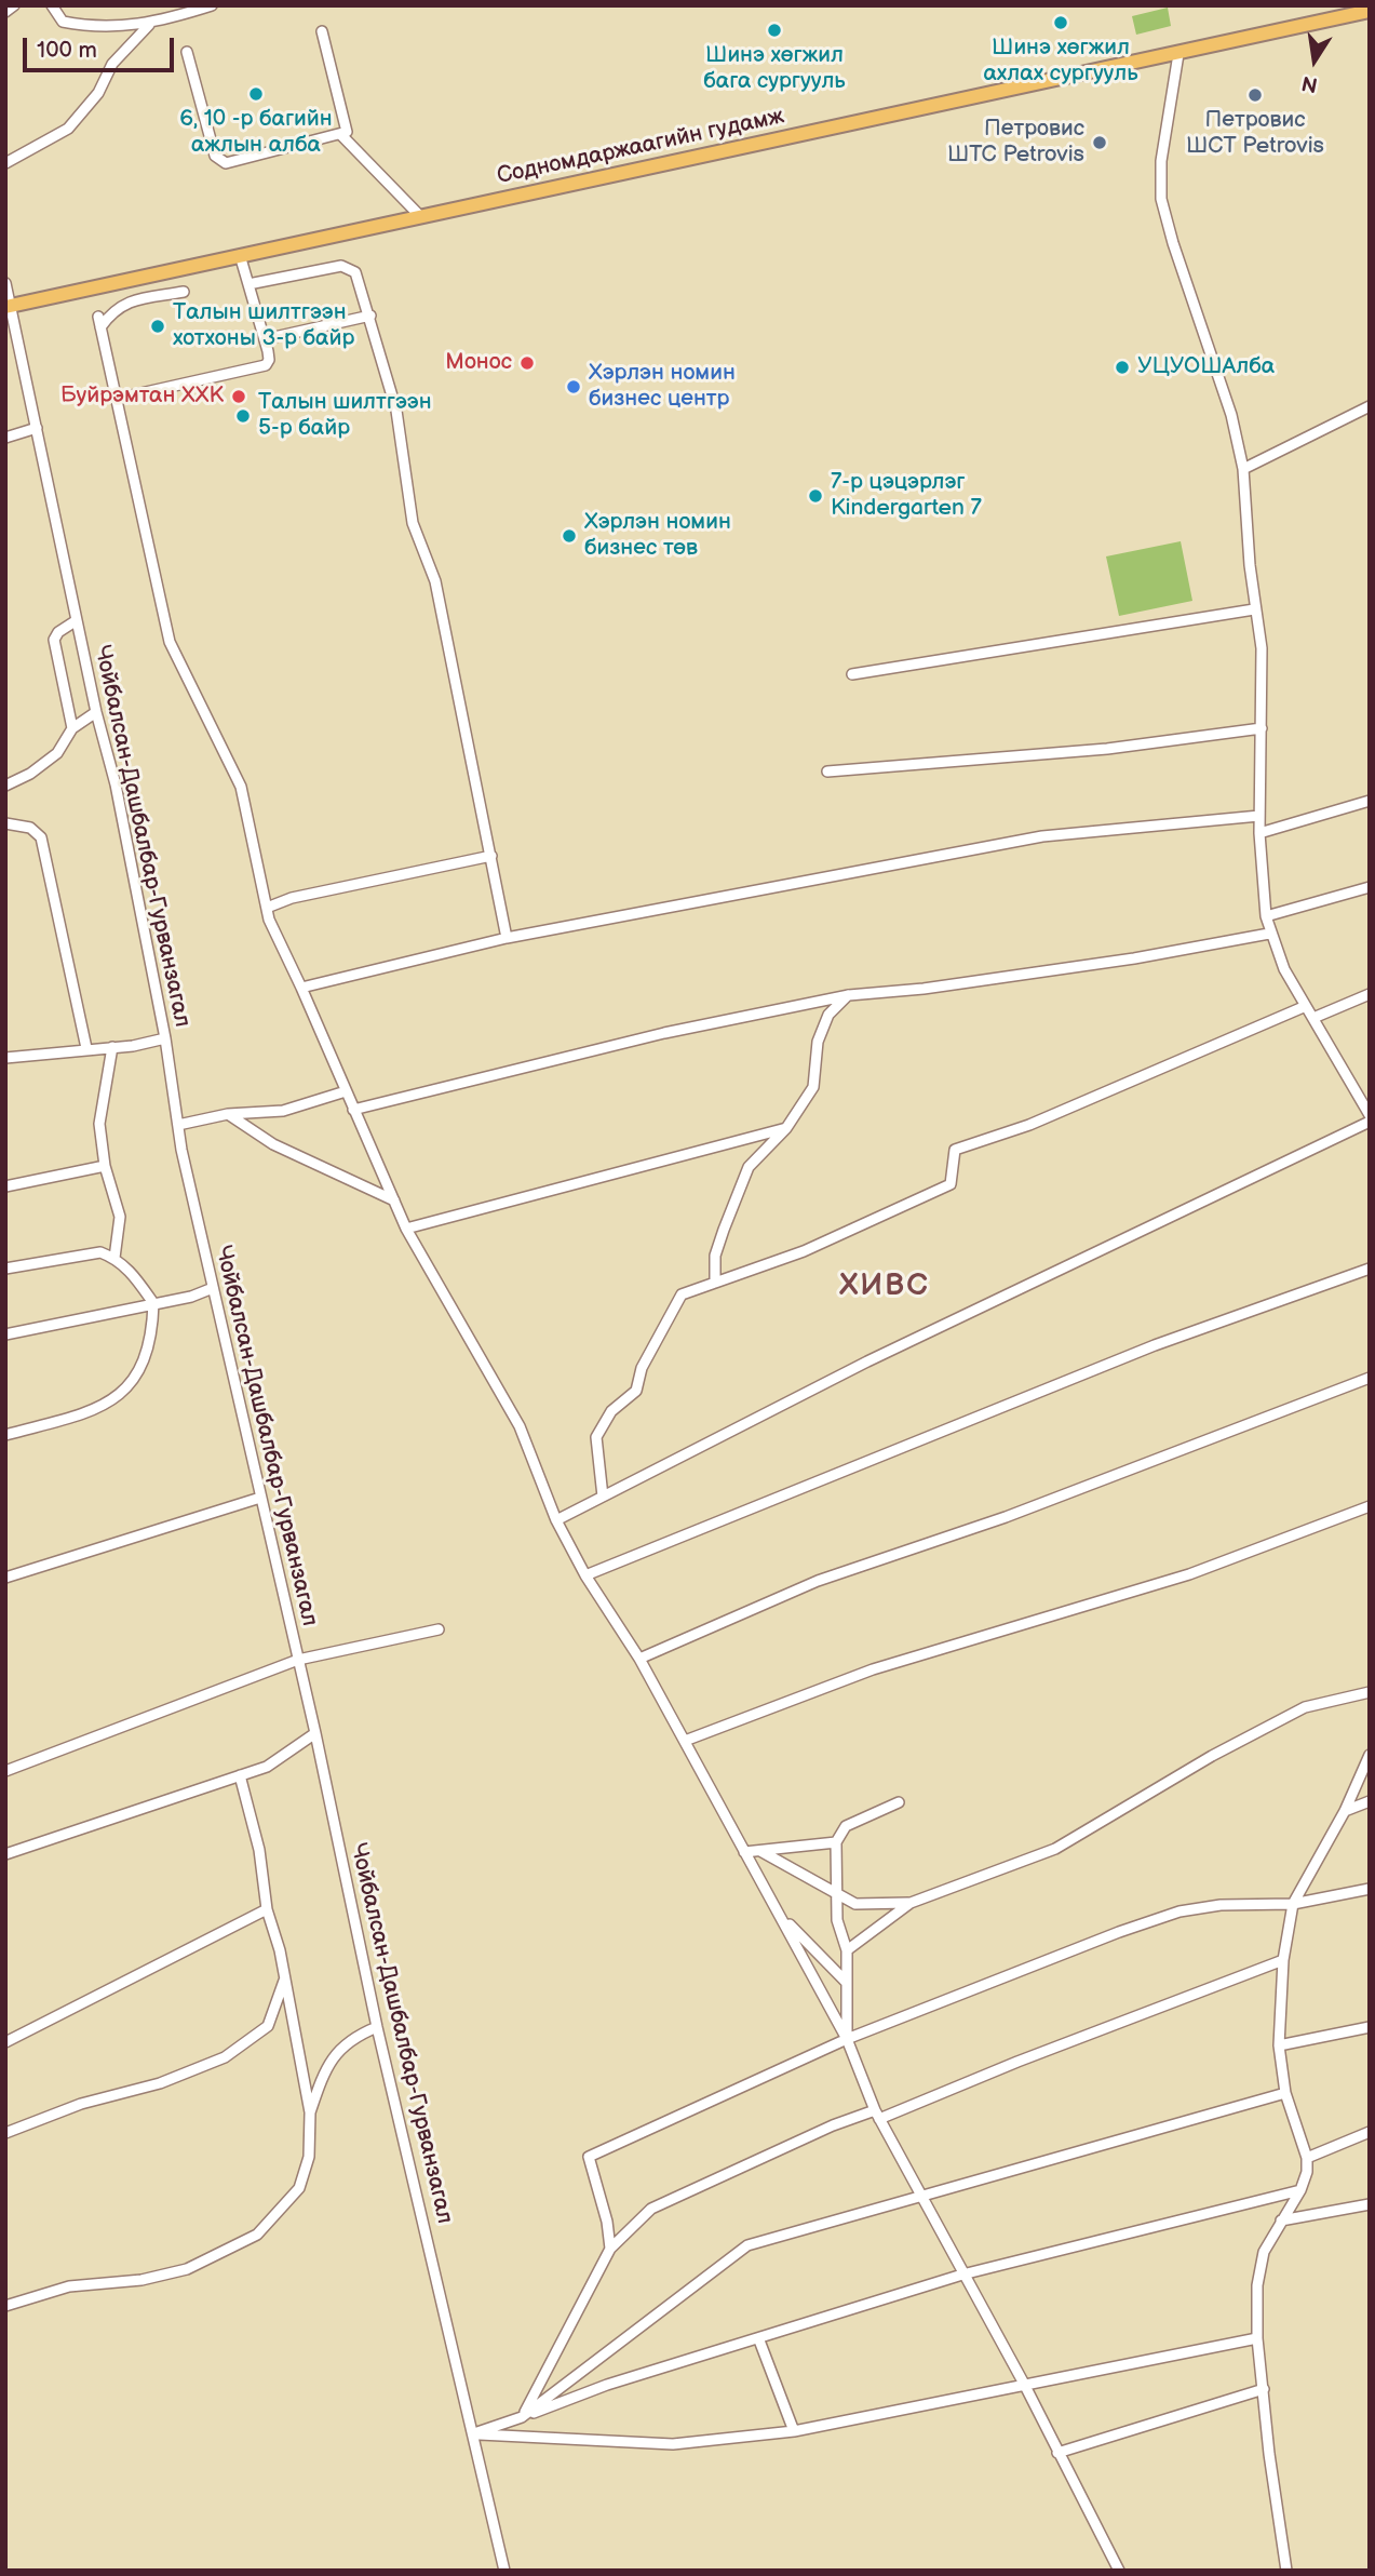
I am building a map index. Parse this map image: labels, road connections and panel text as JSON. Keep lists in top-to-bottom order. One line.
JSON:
{"streets":{"main road":["Содномдаржаагийн гудамж"],"street":["Чойбалсан-Дашбалбар-Гурванзагал"]},"crossings":[["Содномдаржаагийн гудамж","Чойбалсан-Дашбалбар-Гурванзагал"]],"districts":["ХИВС"],"places":["Шинэ хөгжил ахлах сургууль","Шинэ хөгжил бага сургууль","6, 10 -р багийн ажлын алба","Петровис ШСТ Petrovis","Петровис ШТС Petrovis","Талын шилтгээн хотхоны 3-р байр","Монос","УЦУОШАлба","Хэрлэн номин бизнес центр","Буйрэмтан ХХК","Талын шилтгээн 5-р байр","7-р цэцэрлэг Kindergarten 7","Хэрлэн номин бизнес төв"],"scale_bar":"100 m","north":"bottom"}
